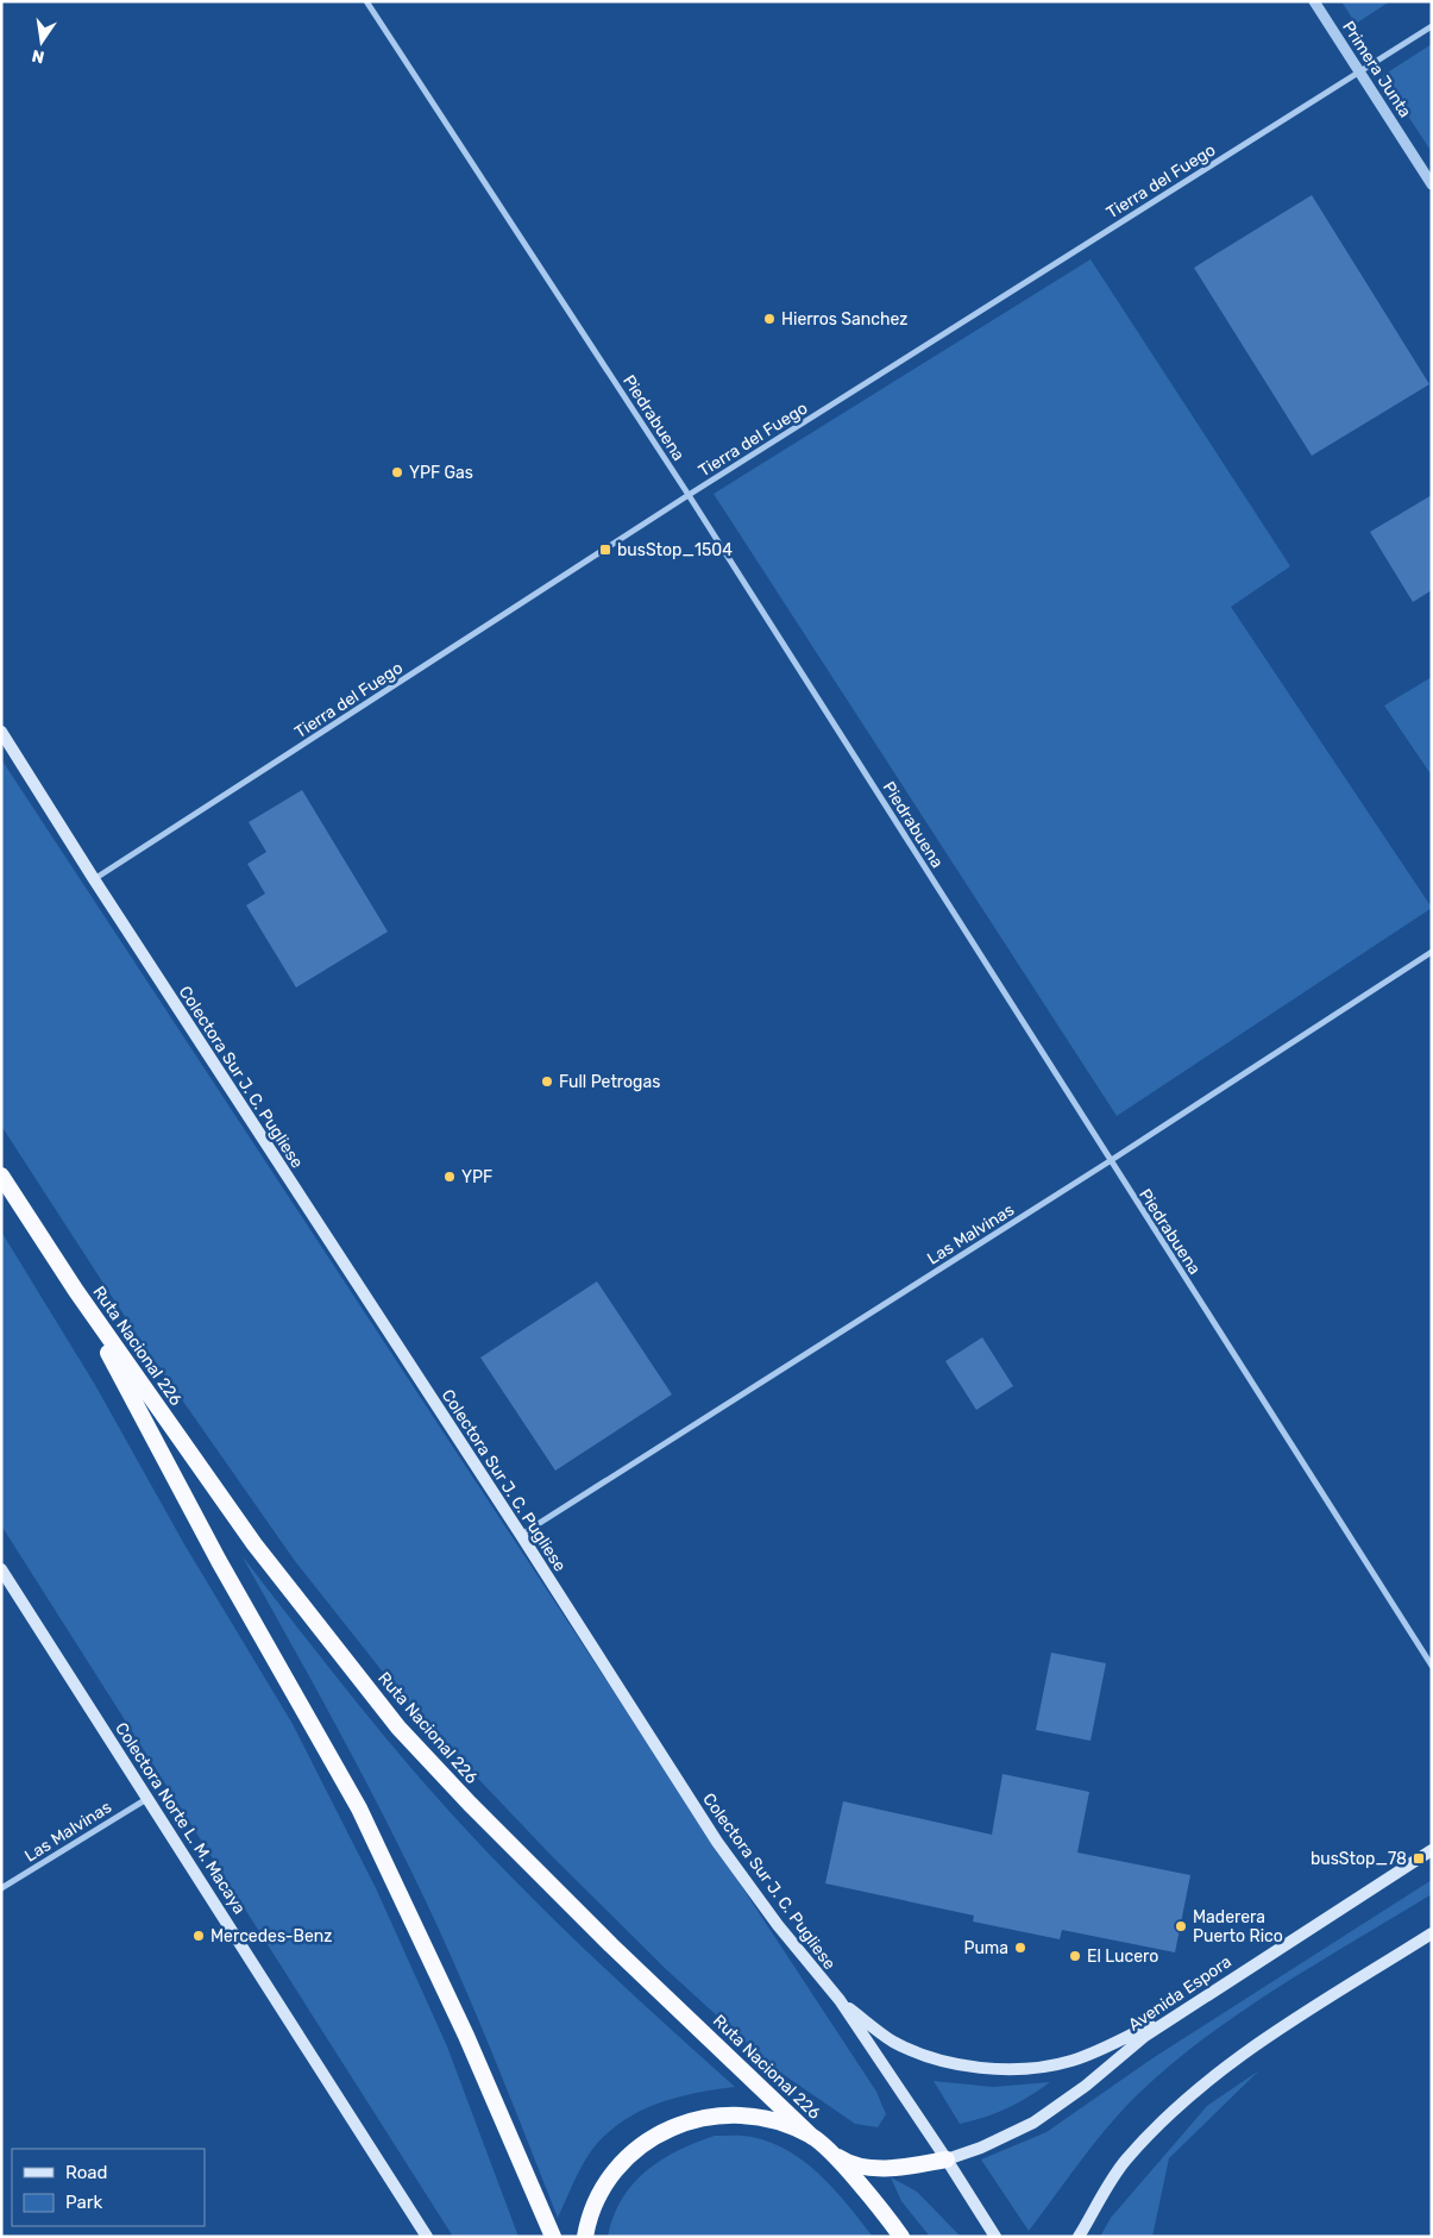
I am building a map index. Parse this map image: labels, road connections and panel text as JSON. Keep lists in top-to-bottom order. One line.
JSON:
{"streets":{"highway":["Ruta Nacional 226"],"main road":["Colectora Sur J. C. Pugliese","Colectora Norte L. M. Macaya","Avenida Espora"],"street":["Primera Junta","Tierra del Fuego","Piedrabuena","Las Malvinas"]},"crossings":[["Primera Junta","Tierra del Fuego"],["Tierra del Fuego","Piedrabuena"],["Tierra del Fuego","Colectora Sur J. C. Pugliese"],["Piedrabuena","Las Malvinas"],["Colectora Sur J. C. Pugliese","Las Malvinas"],["Colectora Sur J. C. Pugliese","Avenida Espora"],["Las Malvinas","Colectora Norte L. M. Macaya"]],"places":{"other":["Hierros Sanchez","YPF Gas","Full Petrogas","YPF","Maderera Puerto Rico","Mercedes-Benz","Puma","El Lucero"],"transit":["busStop_1504","busStop_78"]},"legend":["Road","Park"],"north":"bottom"}
